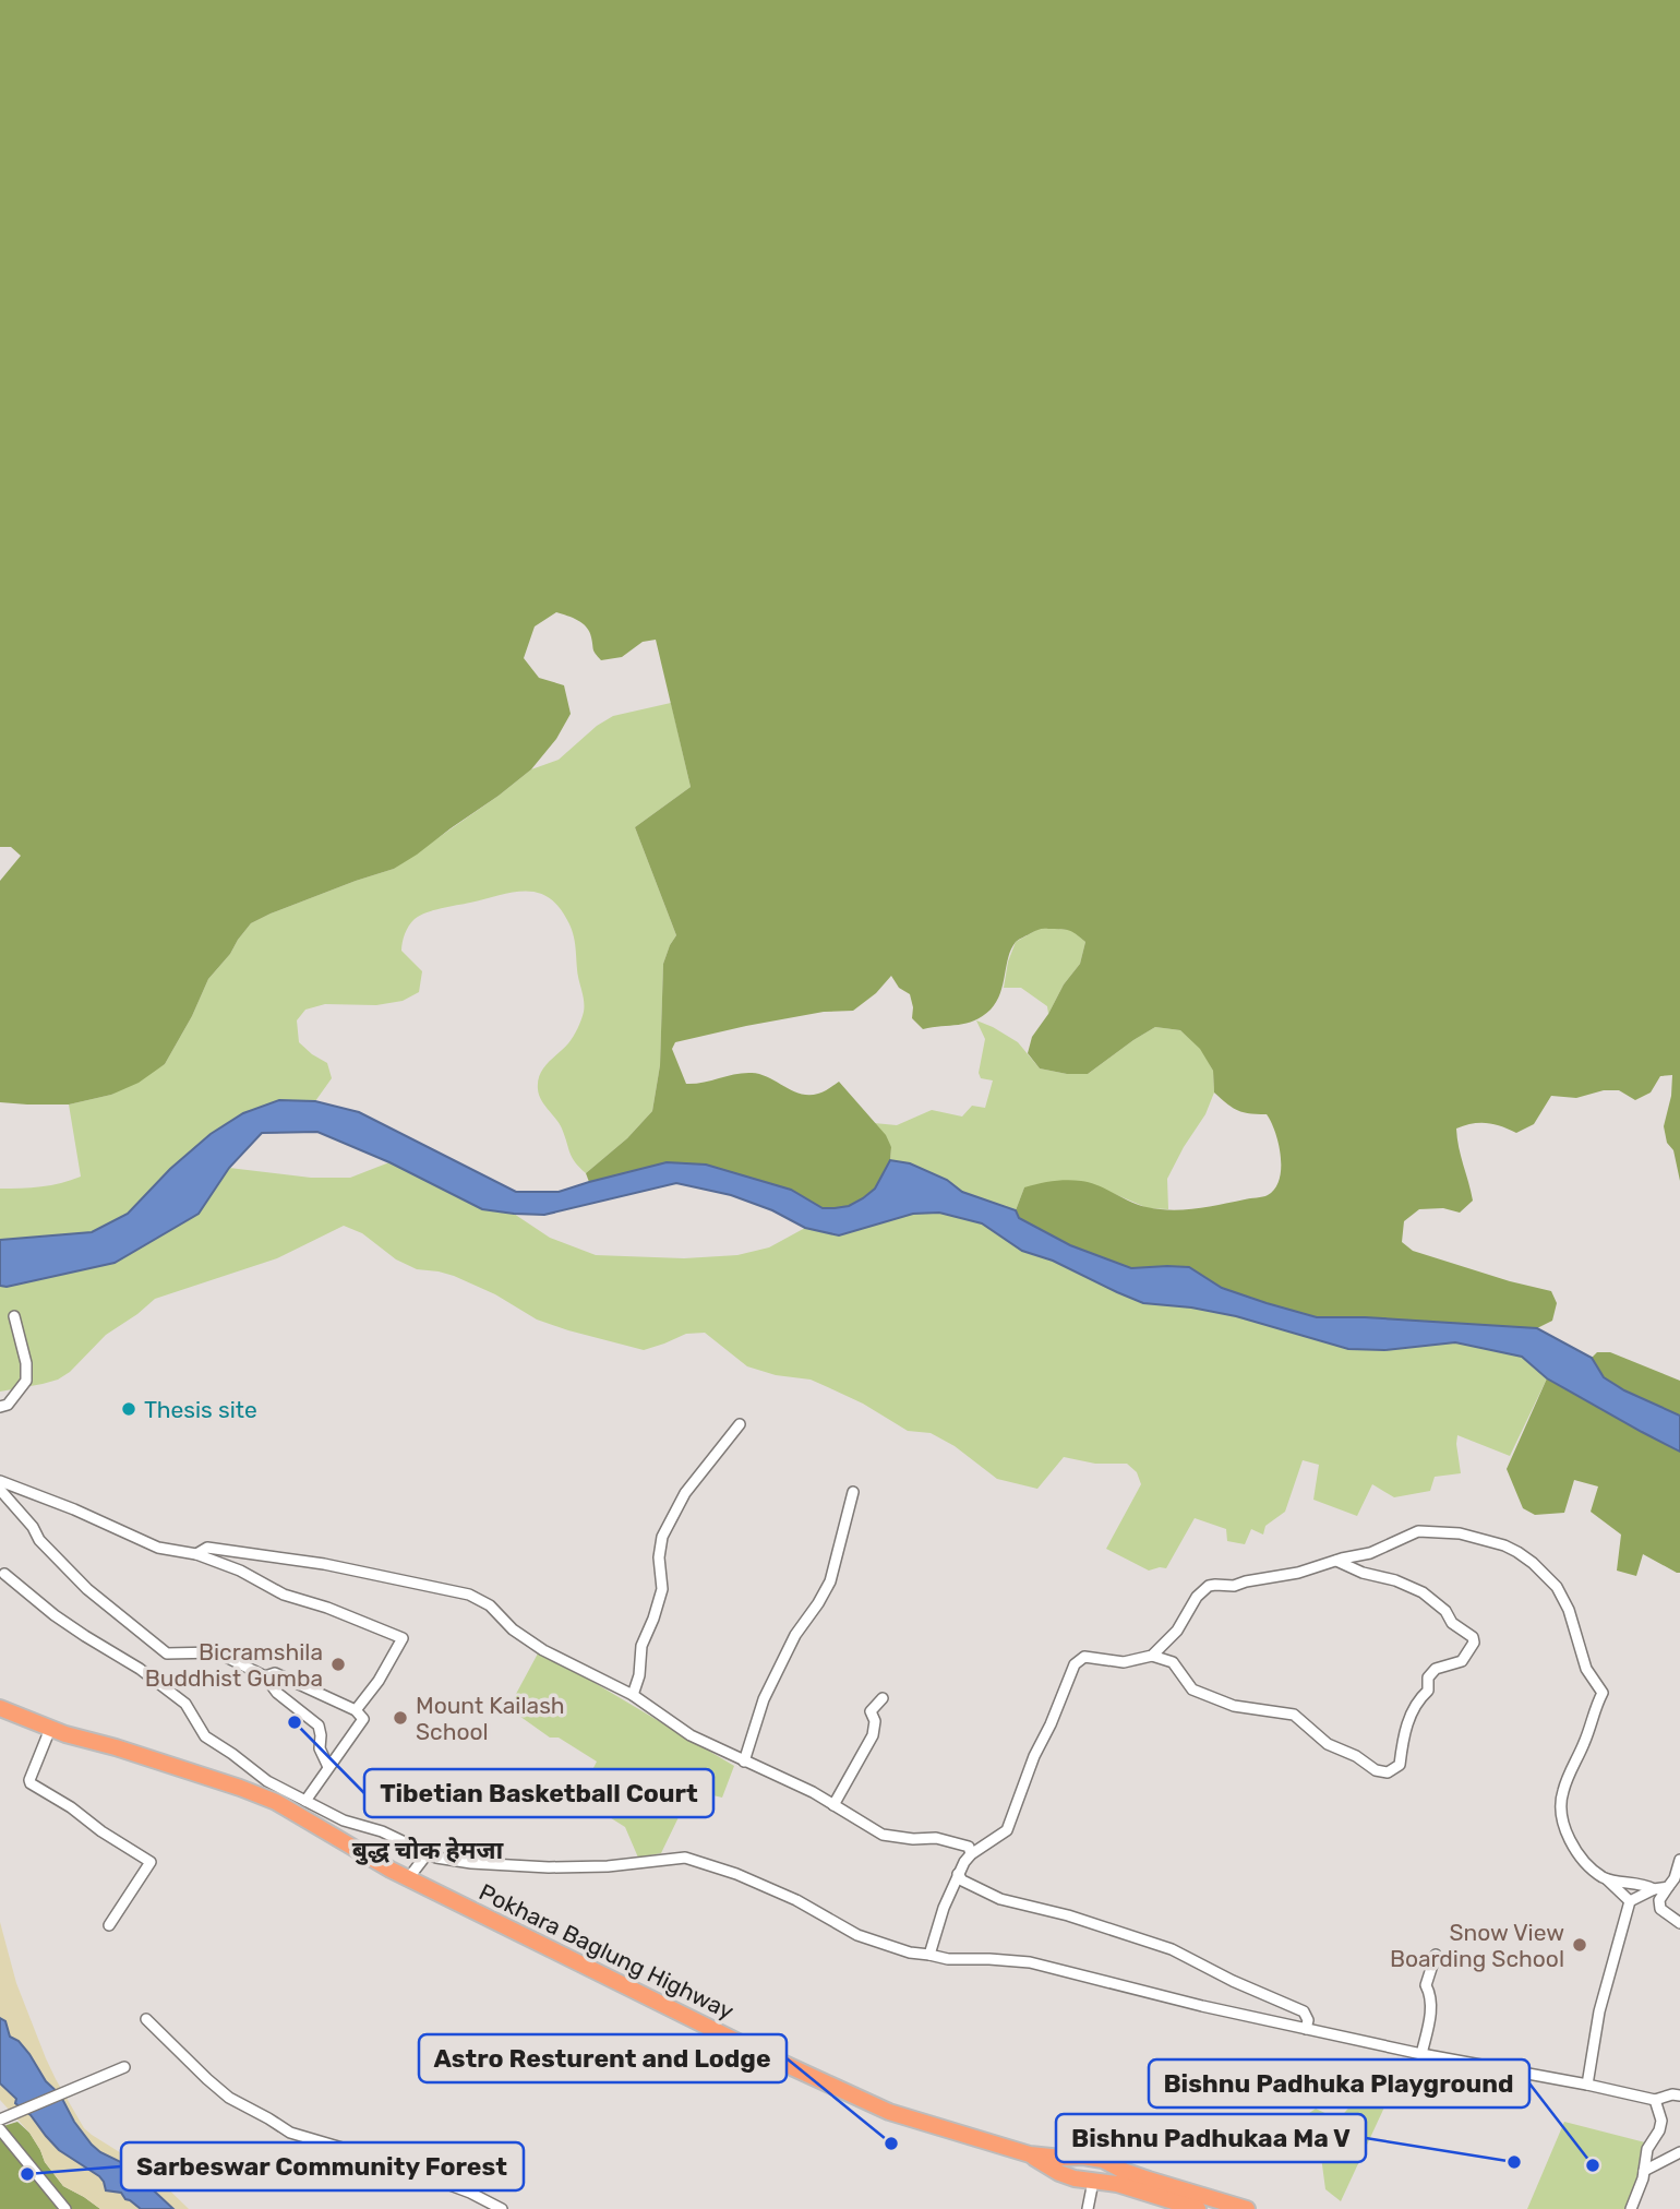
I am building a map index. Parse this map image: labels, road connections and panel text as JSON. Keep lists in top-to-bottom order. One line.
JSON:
{"streets":{"highway":["Pokhara Baglung Highway"]},"districts":["बुद्ध चोक हेमजा"],"places":["Thesis site","Bicramshila Buddhist Gumba","Mount Kailash School","Tibetian Basketball Court","Snow View Boarding School","Astro Resturent and Lodge","Bishnu Padhukaa Ma V","Bishnu Padhuka Playground","Sarbeswar Community Forest"]}
